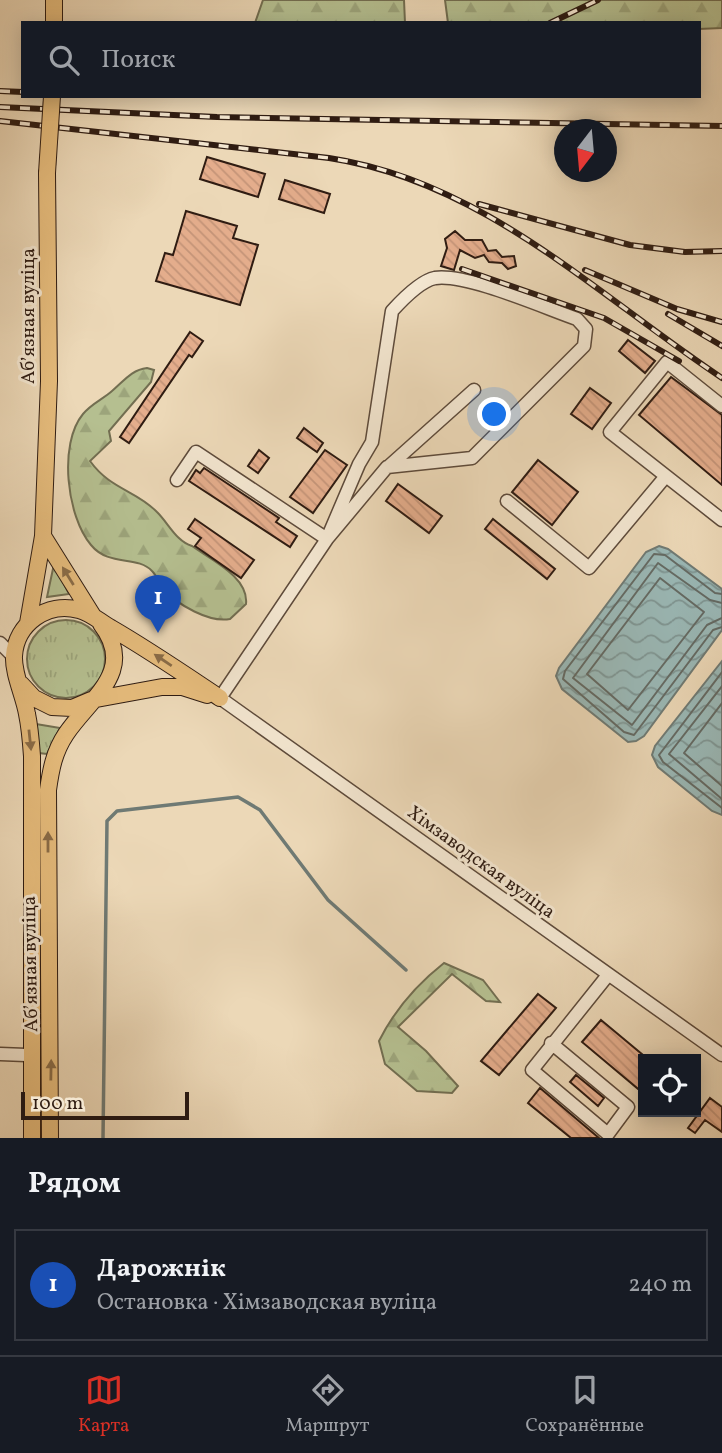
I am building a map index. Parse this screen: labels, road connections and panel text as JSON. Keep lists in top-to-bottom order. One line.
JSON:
{"streets":{"main road":["Абʼязная вуліца"],"street":["Хімзаводская вуліца"]},"scale_bar":"100 m","north":"bottom","page":{"search":"Поиск","pins":"1","scale":"100 m","heading":"Рядом","list":[{"mark":"1","name":"Дарожнік","note":"Остановка · Хімзаводская вуліца","value":"240 m"}],"nav":["Карта","Маршрут","Сохранённые"]}}
